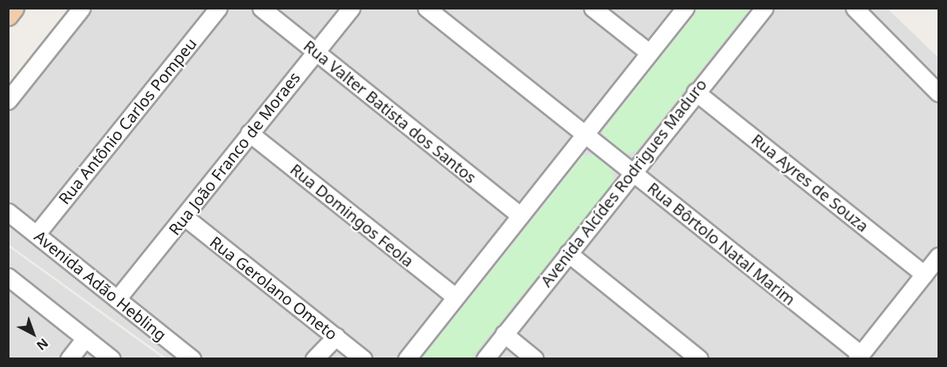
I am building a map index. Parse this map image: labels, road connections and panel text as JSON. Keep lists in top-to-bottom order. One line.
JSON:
{"streets":{"street":["Rua Valter Batista dos Santos","Rua Antônio Carlos Pompeu","Rua João Franco de Moraes","Avenida Alcídes Rodrigues Maduro","Rua Ayres de Souza","Rua Domingos Feola","Rua Bôrtolo Natal Marim","Avenida Adão Hebling","Rua Gerolano Ometo"]},"crossings":[["Rua Valter Batista dos Santos","Rua João Franco de Moraes"],["Rua Antônio Carlos Pompeu","Avenida Adão Hebling"],["Rua João Franco de Moraes","Rua Domingos Feola"],["Rua João Franco de Moraes","Avenida Adão Hebling"],["Rua João Franco de Moraes","Rua Gerolano Ometo"],["Avenida Alcídes Rodrigues Maduro","Rua Ayres de Souza"],["Avenida Alcídes Rodrigues Maduro","Rua Bôrtolo Natal Marim"]],"north":"bottom right"}
